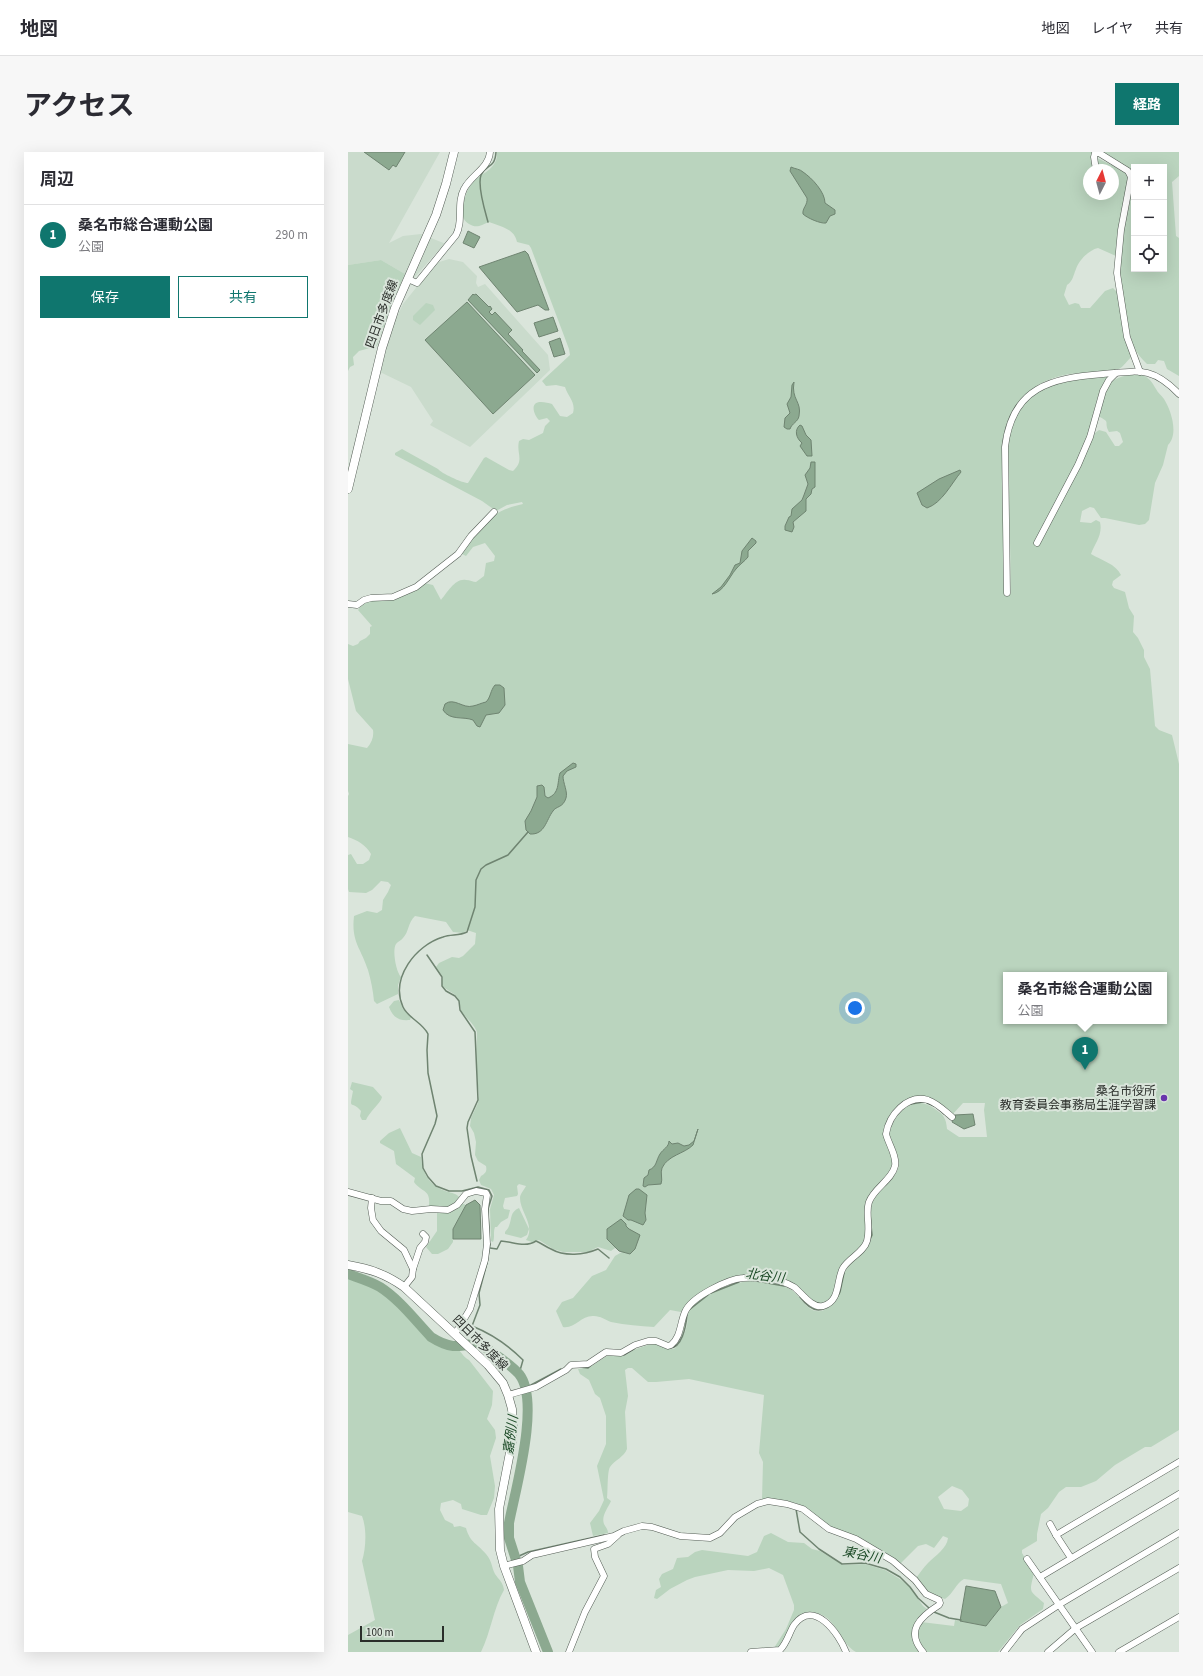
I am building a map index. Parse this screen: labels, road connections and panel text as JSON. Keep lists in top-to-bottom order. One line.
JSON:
{"streets":{"main road":["四日市多度線"]},"water":["北谷川","嘉例川","東谷川"],"places":["桑名市役所 教育委員会事務局生涯学習課"],"scale_bar":"100 m","north":"top","page":{"header":"地図","nav":["地図","レイヤ","共有"],"title":"アクセス","buttons":["経路",["保存","共有"]],"heading":"周辺","map_buttons":["+","−"],"list":[{"mark":"1","name":"桑名市総合運動公園","note":"公園","value":"290 m"}],"popup":["桑名市総合運動公園","公園"],"pins":"1","scale":"100 m"}}
